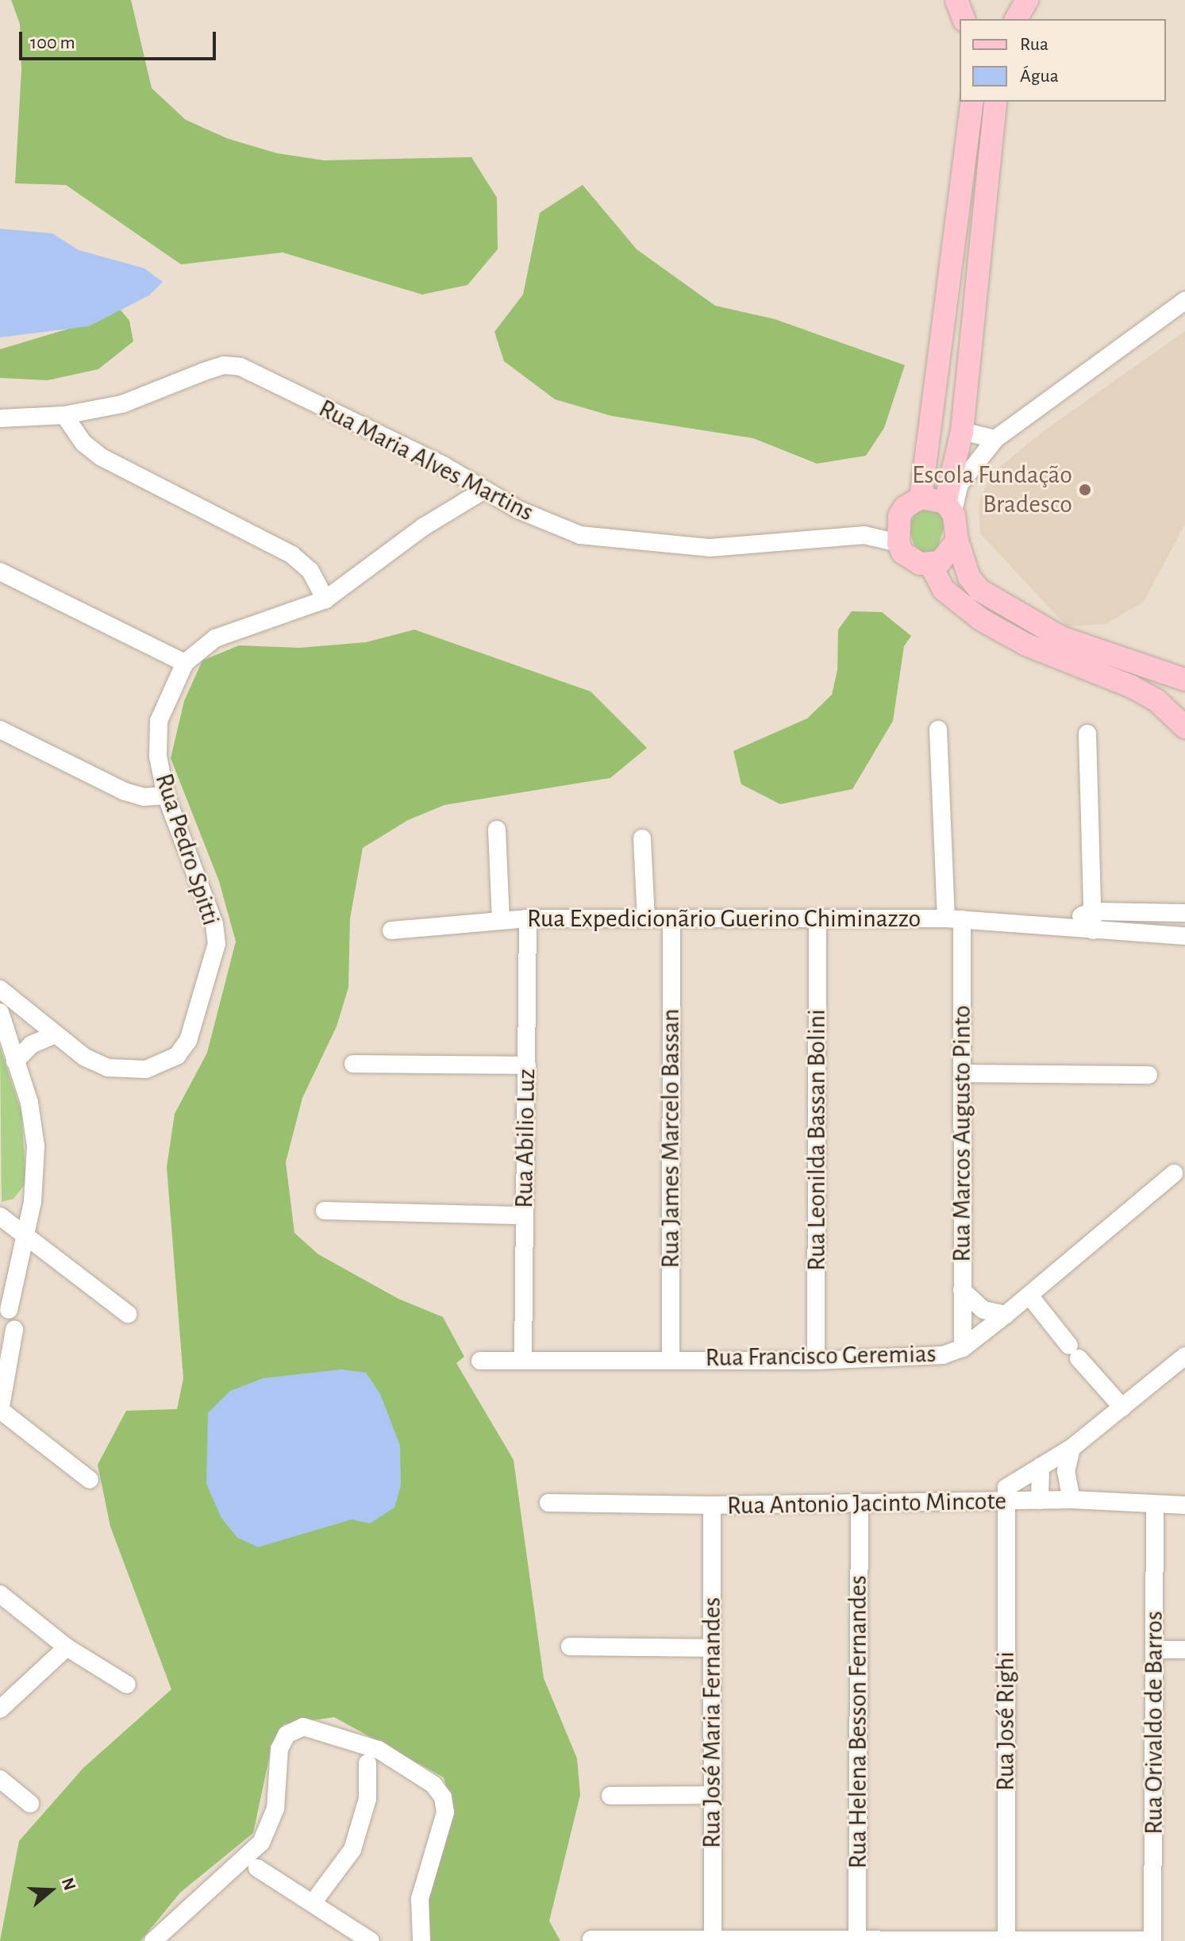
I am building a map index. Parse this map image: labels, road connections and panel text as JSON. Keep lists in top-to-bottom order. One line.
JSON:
{"streets":{"street":["Rua Maria Alves Martins","Rua Pedro Spitti","Rua Expedicionãrio Guerino Chiminazzo","Rua Marcos Augusto Pinto","Rua Abilio Luz","Rua James Marcelo Bassan","Rua Leonilda Bassan Bolini","Rua Francisco Geremias","Rua Antonio Jacinto Mincote","Rua José Righi","Rua Helena Besson Fernandes","Rua José Maria Fernandes","Rua Orivaldo de Barros"]},"crossings":[["Rua Maria Alves Martins","Rua Pedro Spitti"],["Rua Expedicionãrio Guerino Chiminazzo","Rua Marcos Augusto Pinto"],["Rua Expedicionãrio Guerino Chiminazzo","Rua Abilio Luz"],["Rua Expedicionãrio Guerino Chiminazzo","Rua James Marcelo Bassan"],["Rua Expedicionãrio Guerino Chiminazzo","Rua Leonilda Bassan Bolini"],["Rua Marcos Augusto Pinto","Rua Francisco Geremias"],["Rua Abilio Luz","Rua Francisco Geremias"],["Rua James Marcelo Bassan","Rua Francisco Geremias"],["Rua Leonilda Bassan Bolini","Rua Francisco Geremias"],["Rua Antonio Jacinto Mincote","Rua José Righi"],["Rua Antonio Jacinto Mincote","Rua Helena Besson Fernandes"],["Rua Antonio Jacinto Mincote","Rua José Maria Fernandes"],["Rua Antonio Jacinto Mincote","Rua Orivaldo de Barros"]],"places":["Escola Fundação Bradesco"],"legend":["Rua","Água"],"scale_bar":"100 m","north":"right"}
